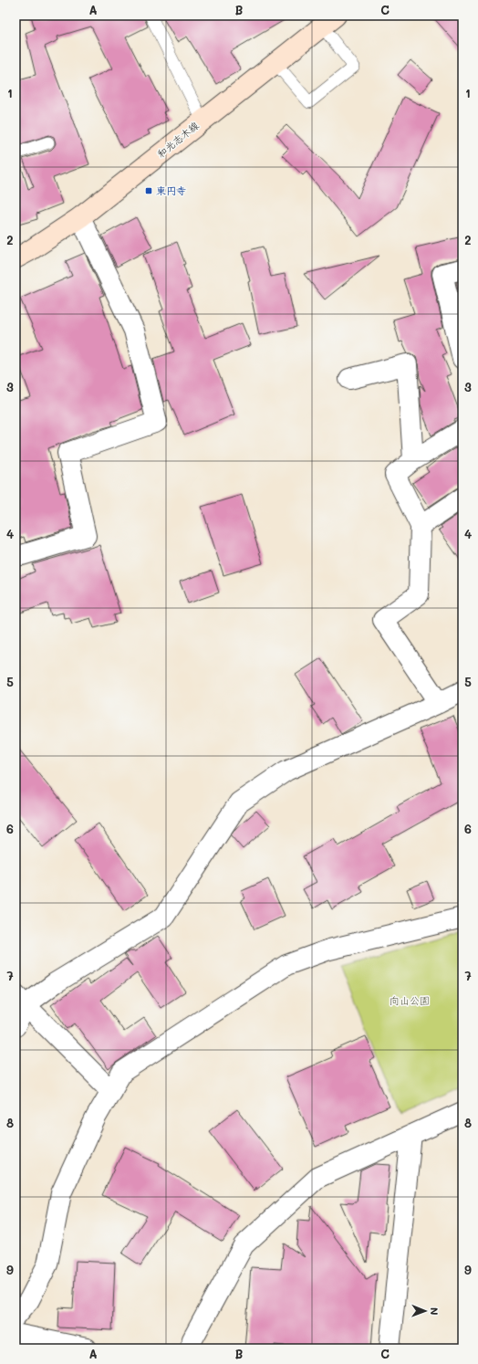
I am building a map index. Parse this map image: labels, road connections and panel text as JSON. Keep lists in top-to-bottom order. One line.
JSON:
{"streets":{"main road":["和光志木線"]},"parks":["向山公園"],"places":{"transit":["東円寺"]},"north":"right","grid":{"columns":["A","B","C"],"rows":["1","2","3","4","5","6","7","8","9"]}}
